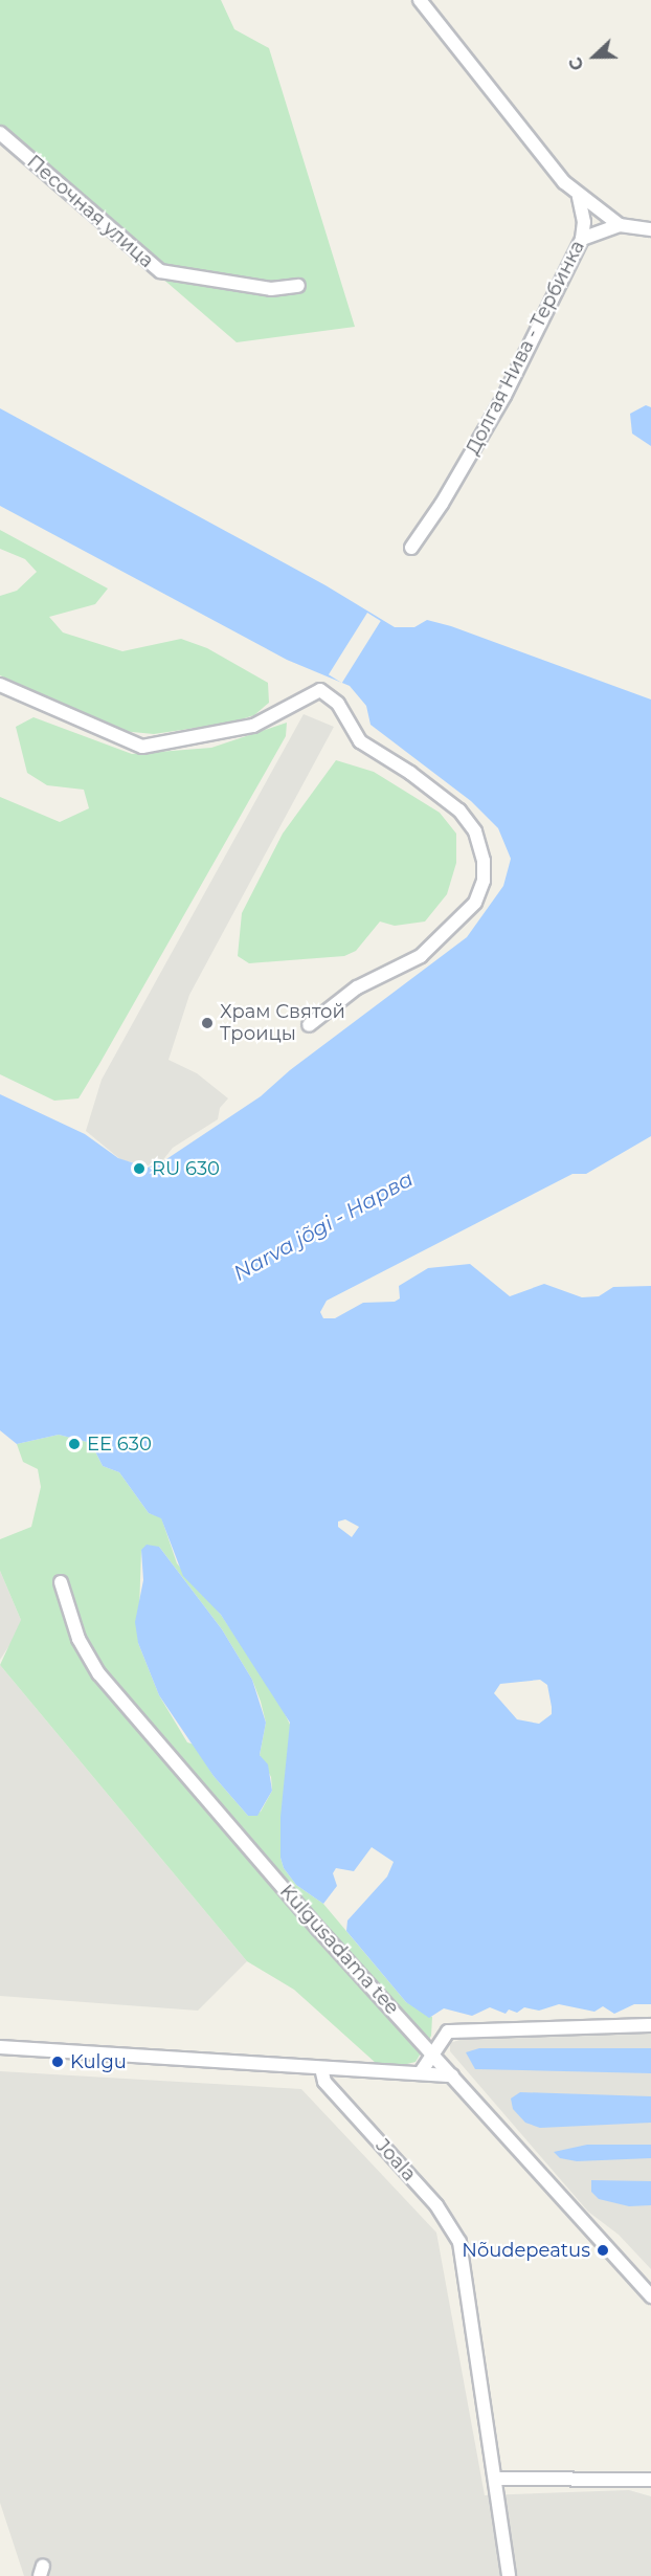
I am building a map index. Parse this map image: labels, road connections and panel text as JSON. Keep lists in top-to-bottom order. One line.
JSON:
{"streets":{"street":["Песочная улица","Долгая Нива - Тербинка","Kulgusadama tee","Joala"]},"water":["Narva jõgi - Нарва"],"places":["Храм Святой Троицы","RU 630","EE 630","Kulgu","Nõudepeatus"],"north":"left"}
